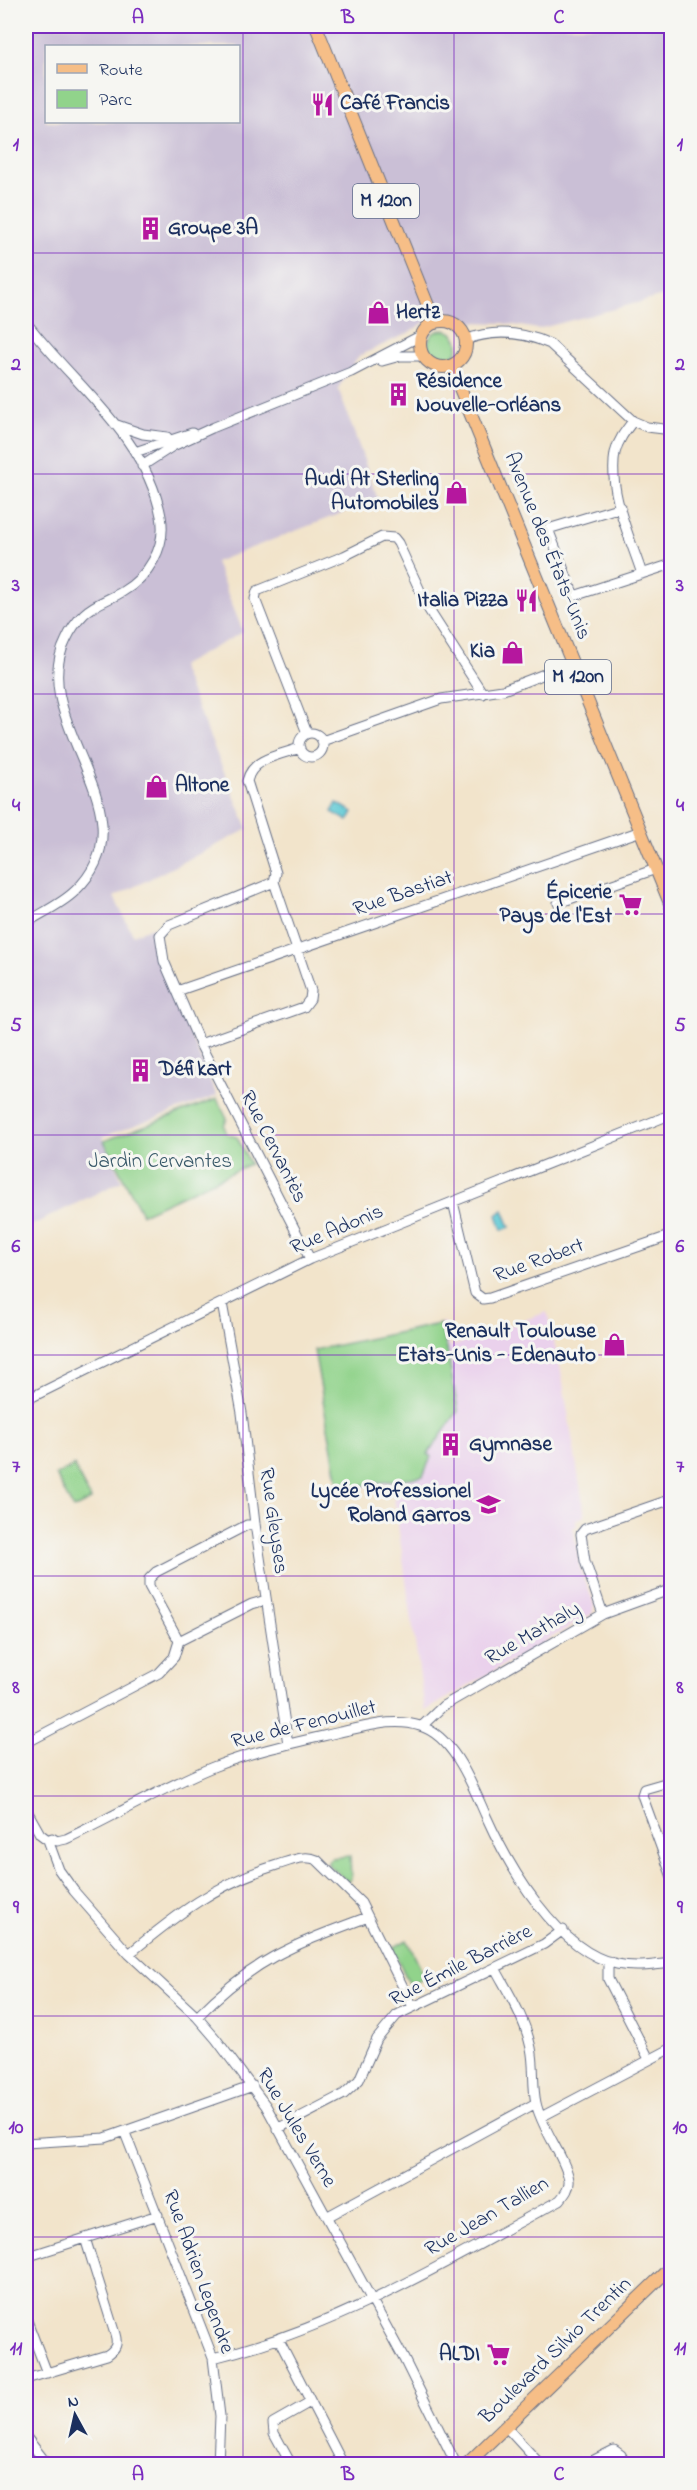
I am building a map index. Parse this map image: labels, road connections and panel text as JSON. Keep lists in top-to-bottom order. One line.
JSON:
{"streets":{"main road":["M 120n","Avenue des États-Unis","Boulevard Silvio Trentin"],"street":["Rue Bastiat","Rue Cervantès","Rue Adonis","Rue Robert","Rue Gleyses","Rue Mathaly","Rue de Fenouillet","Rue Émile Barrière","Rue Jules Verne","Rue Jean Tallien","Rue Adrien Legendre"]},"crossings":[["M 120n","Avenue des États-Unis"],["Avenue des États-Unis","Rue Bastiat"],["Rue Bastiat","Rue Cervantès"],["Rue Cervantès","Rue Adonis"],["Rue Adonis","Rue Robert"],["Rue Adonis","Rue Gleyses"],["Rue Gleyses","Rue de Fenouillet"],["Rue Mathaly","Rue de Fenouillet"],["Rue de Fenouillet","Rue Jules Verne"],["Rue Émile Barrière","Rue Jules Verne"],["Rue Émile Barrière","Rue Jean Tallien"],["Rue Jules Verne","Rue Jean Tallien"],["Rue Jean Tallien","Rue Adrien Legendre"]],"parks":["Jardin Cervantes"],"places":{"restaurant":["Café Francis","Italia Pizza"],"building":["Groupe 3A","Résidence Nouvelle-Orléans","Défikart","Gymnase"],"shop":["Hertz","Audi At Sterling Automobiles","Kia","Altone","Renault Toulouse Etats-Unis - Edenauto"],"supermarket":["Épicerie Pays de l'Est","ALDI"],"school or university":["Lycée Professionel Roland Garros"]},"legend":["Route","Parc"],"north":"top","grid":{"columns":["A","B","C"],"rows":["1","2","3","4","5","6","7","8","9","10","11"]}}
